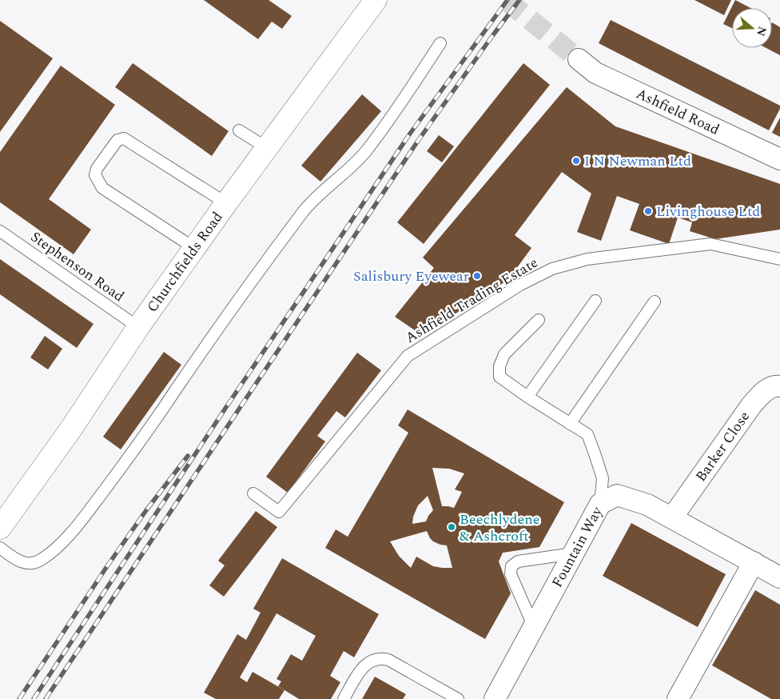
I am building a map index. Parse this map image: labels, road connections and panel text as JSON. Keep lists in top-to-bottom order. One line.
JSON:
{"streets":{"street":["Ashfield Road","Churchfields Road","Barker Close","Fountain Way"],"lane":["Stephenson Road","Ashfield Trading Estate"]},"crossings":[["Churchfields Road","Stephenson Road"],["Barker Close","Fountain Way"]],"places":["I N Newman Ltd","Livinghouse Ltd","Salisbury Eyewear","Beechlydene & Ashcroft"],"north":"right"}
